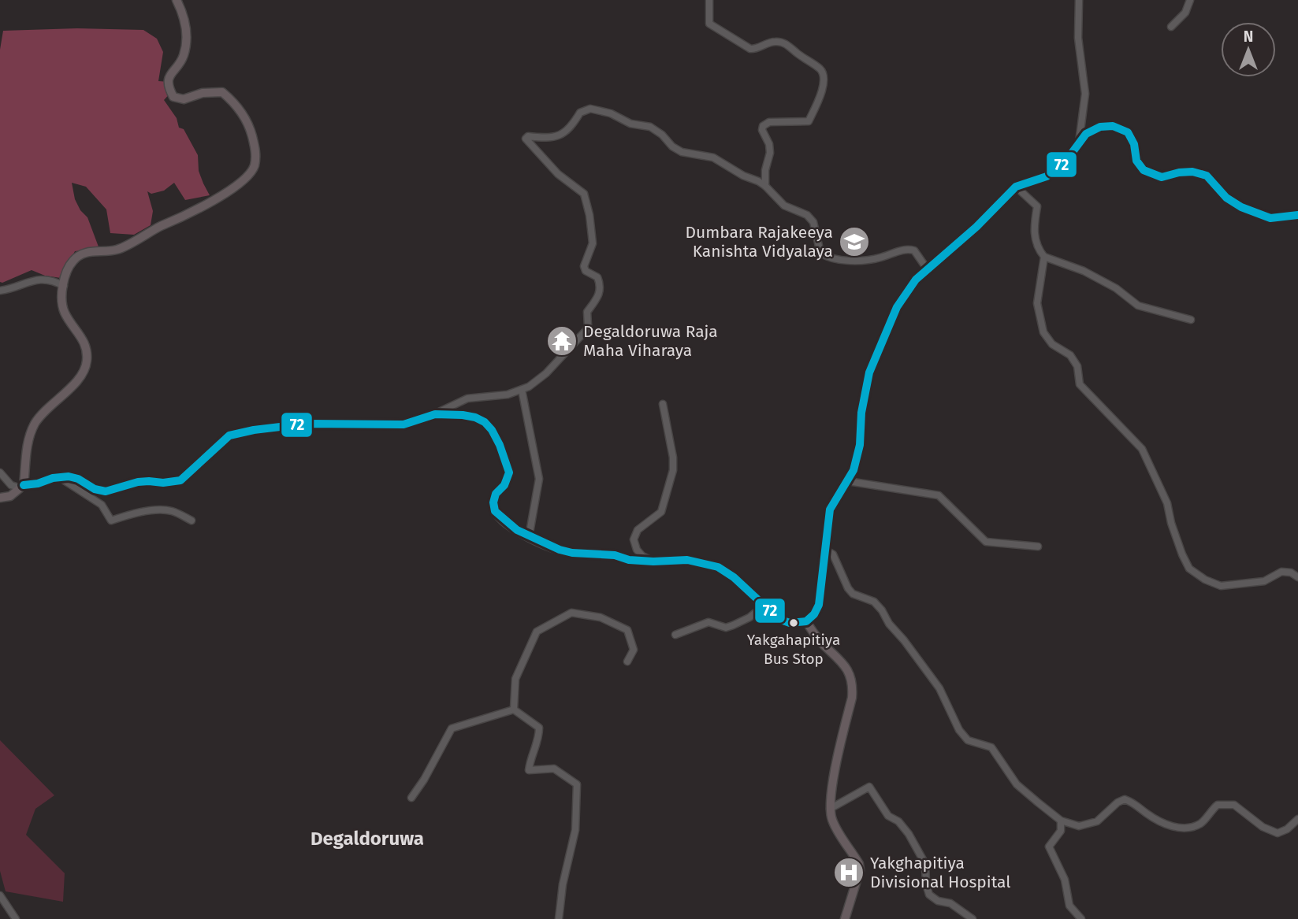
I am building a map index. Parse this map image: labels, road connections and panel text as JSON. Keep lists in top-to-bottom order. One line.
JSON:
{"districts":["Degaldoruwa"],"places":{"school or university":["Dumbara Rajakeeya Kanishta Vidyalaya"],"temple":["Degaldoruwa Raja Maha Viharaya"],"other":["Yakgahapitiya Bus Stop"],"hospital":["Yakghapitiya Divisional Hospital"]},"lines":["transit line 72"],"north":"top"}
